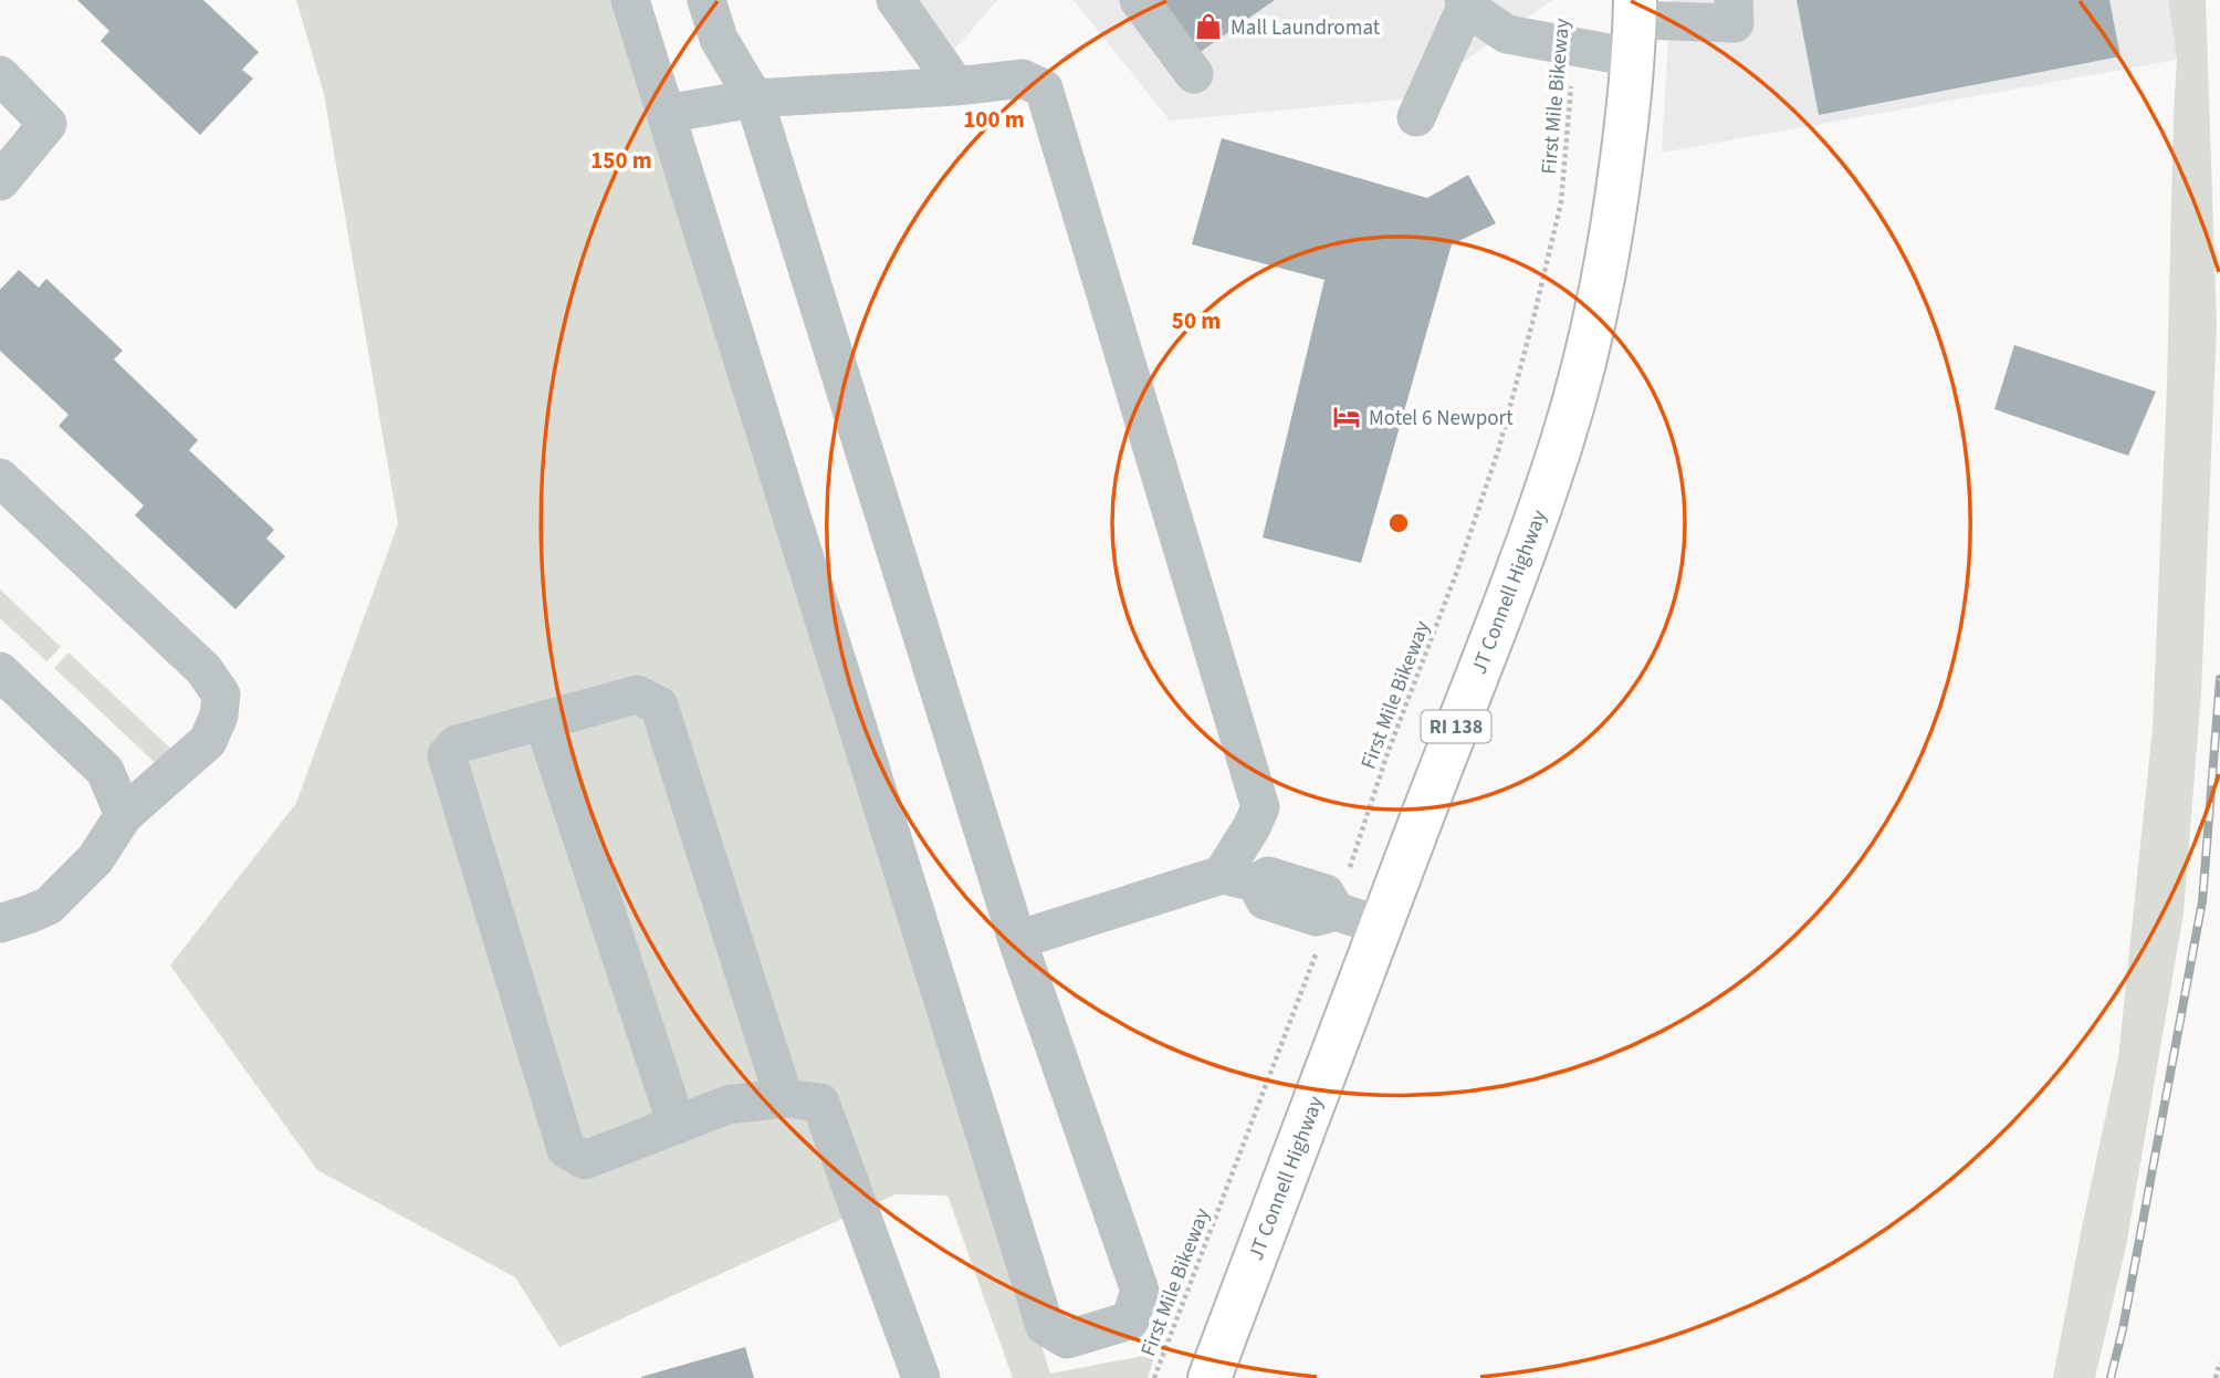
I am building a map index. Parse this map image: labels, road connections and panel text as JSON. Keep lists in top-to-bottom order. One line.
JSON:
{"streets":{"highway":["JT Connell Highway","RI 138"],"path":["First Mile Bikeway"]},"places":{"shop":["Mall Laundromat"],"hotel":["Motel 6 Newport"]},"rings":["100 m","150 m","50 m"]}
